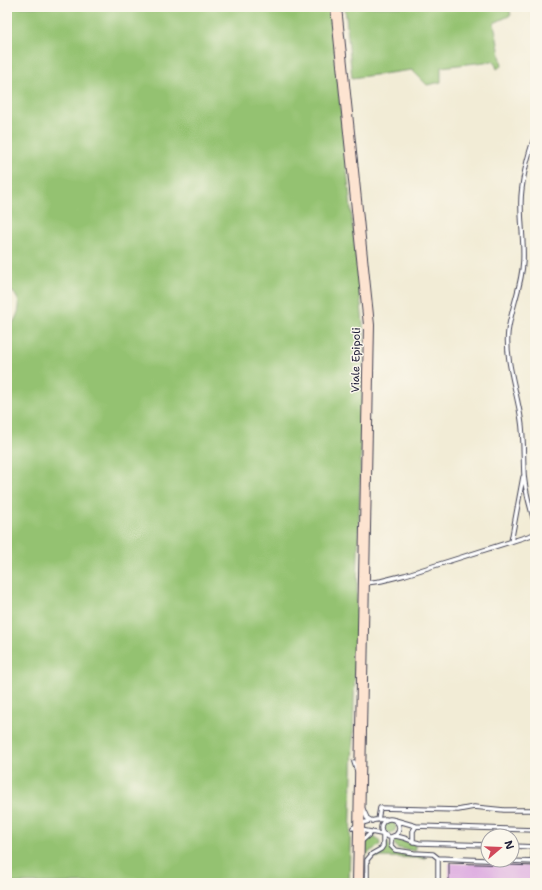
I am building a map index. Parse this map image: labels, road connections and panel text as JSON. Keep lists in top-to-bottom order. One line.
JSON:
{"streets":{"main road":["Viale Epipoli"]},"north":"right"}
